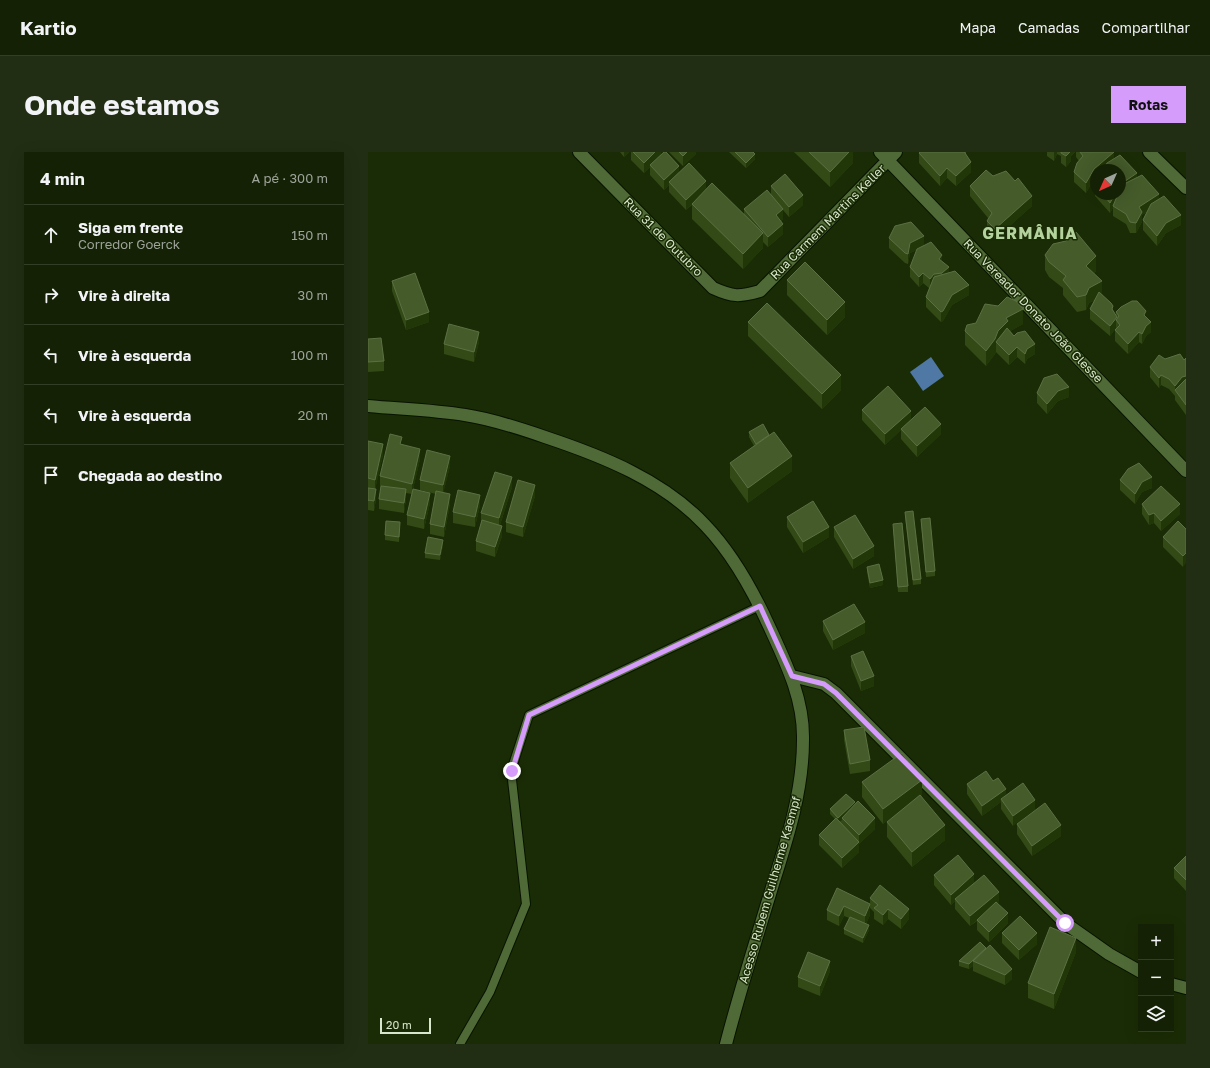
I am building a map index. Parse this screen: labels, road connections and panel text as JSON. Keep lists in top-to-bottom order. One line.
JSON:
{"streets":{"street":["Rua Carmem Martins Keller","Rua 31 de Outubro","Rua Vereador Donato João Glesse","Acesso Rubem Guilherme Kaempf"]},"crossings":[["Rua Carmem Martins Keller","Rua 31 de Outubro"],["Rua Carmem Martins Keller","Rua Vereador Donato João Glesse"]],"districts":["GERMÂNIA"],"scale_bar":"20 m","north":"bottom left","page":{"header":"Kartio","nav":["Mapa","Camadas","Compartilhar"],"buttons":"Rotas","title":"Onde estamos","heading":["4 min","A pé · 300 m"],"list":[["Siga em frente","Corredor Goerck","150 m"],["Vire à direita","30 m"],["Vire à esquerda","100 m"],["Vire à esquerda","20 m"],"Chegada ao destino"],"map_buttons":["+","−"],"scale":"20 m"}}
